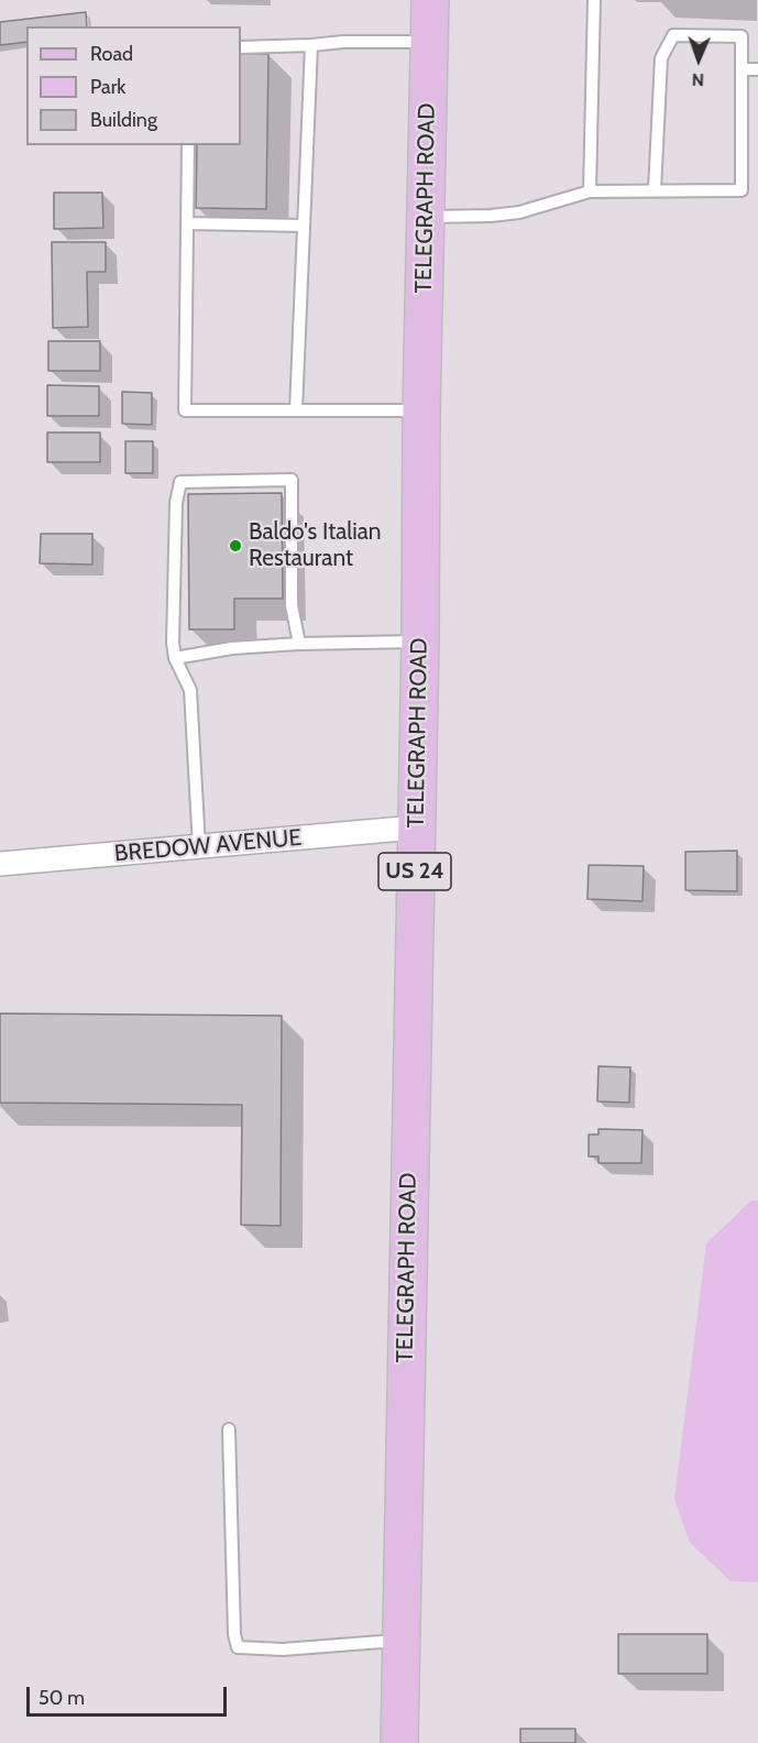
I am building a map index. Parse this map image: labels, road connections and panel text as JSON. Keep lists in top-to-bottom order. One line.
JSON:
{"streets":{"main road":["TELEGRAPH ROAD","US 24"],"street":["BREDOW AVENUE"]},"crossings":[["TELEGRAPH ROAD","BREDOW AVENUE"]],"places":["Baldo's Italian Restaurant"],"legend":["Road","Park","Building"],"scale_bar":"50 m","north":"bottom"}
